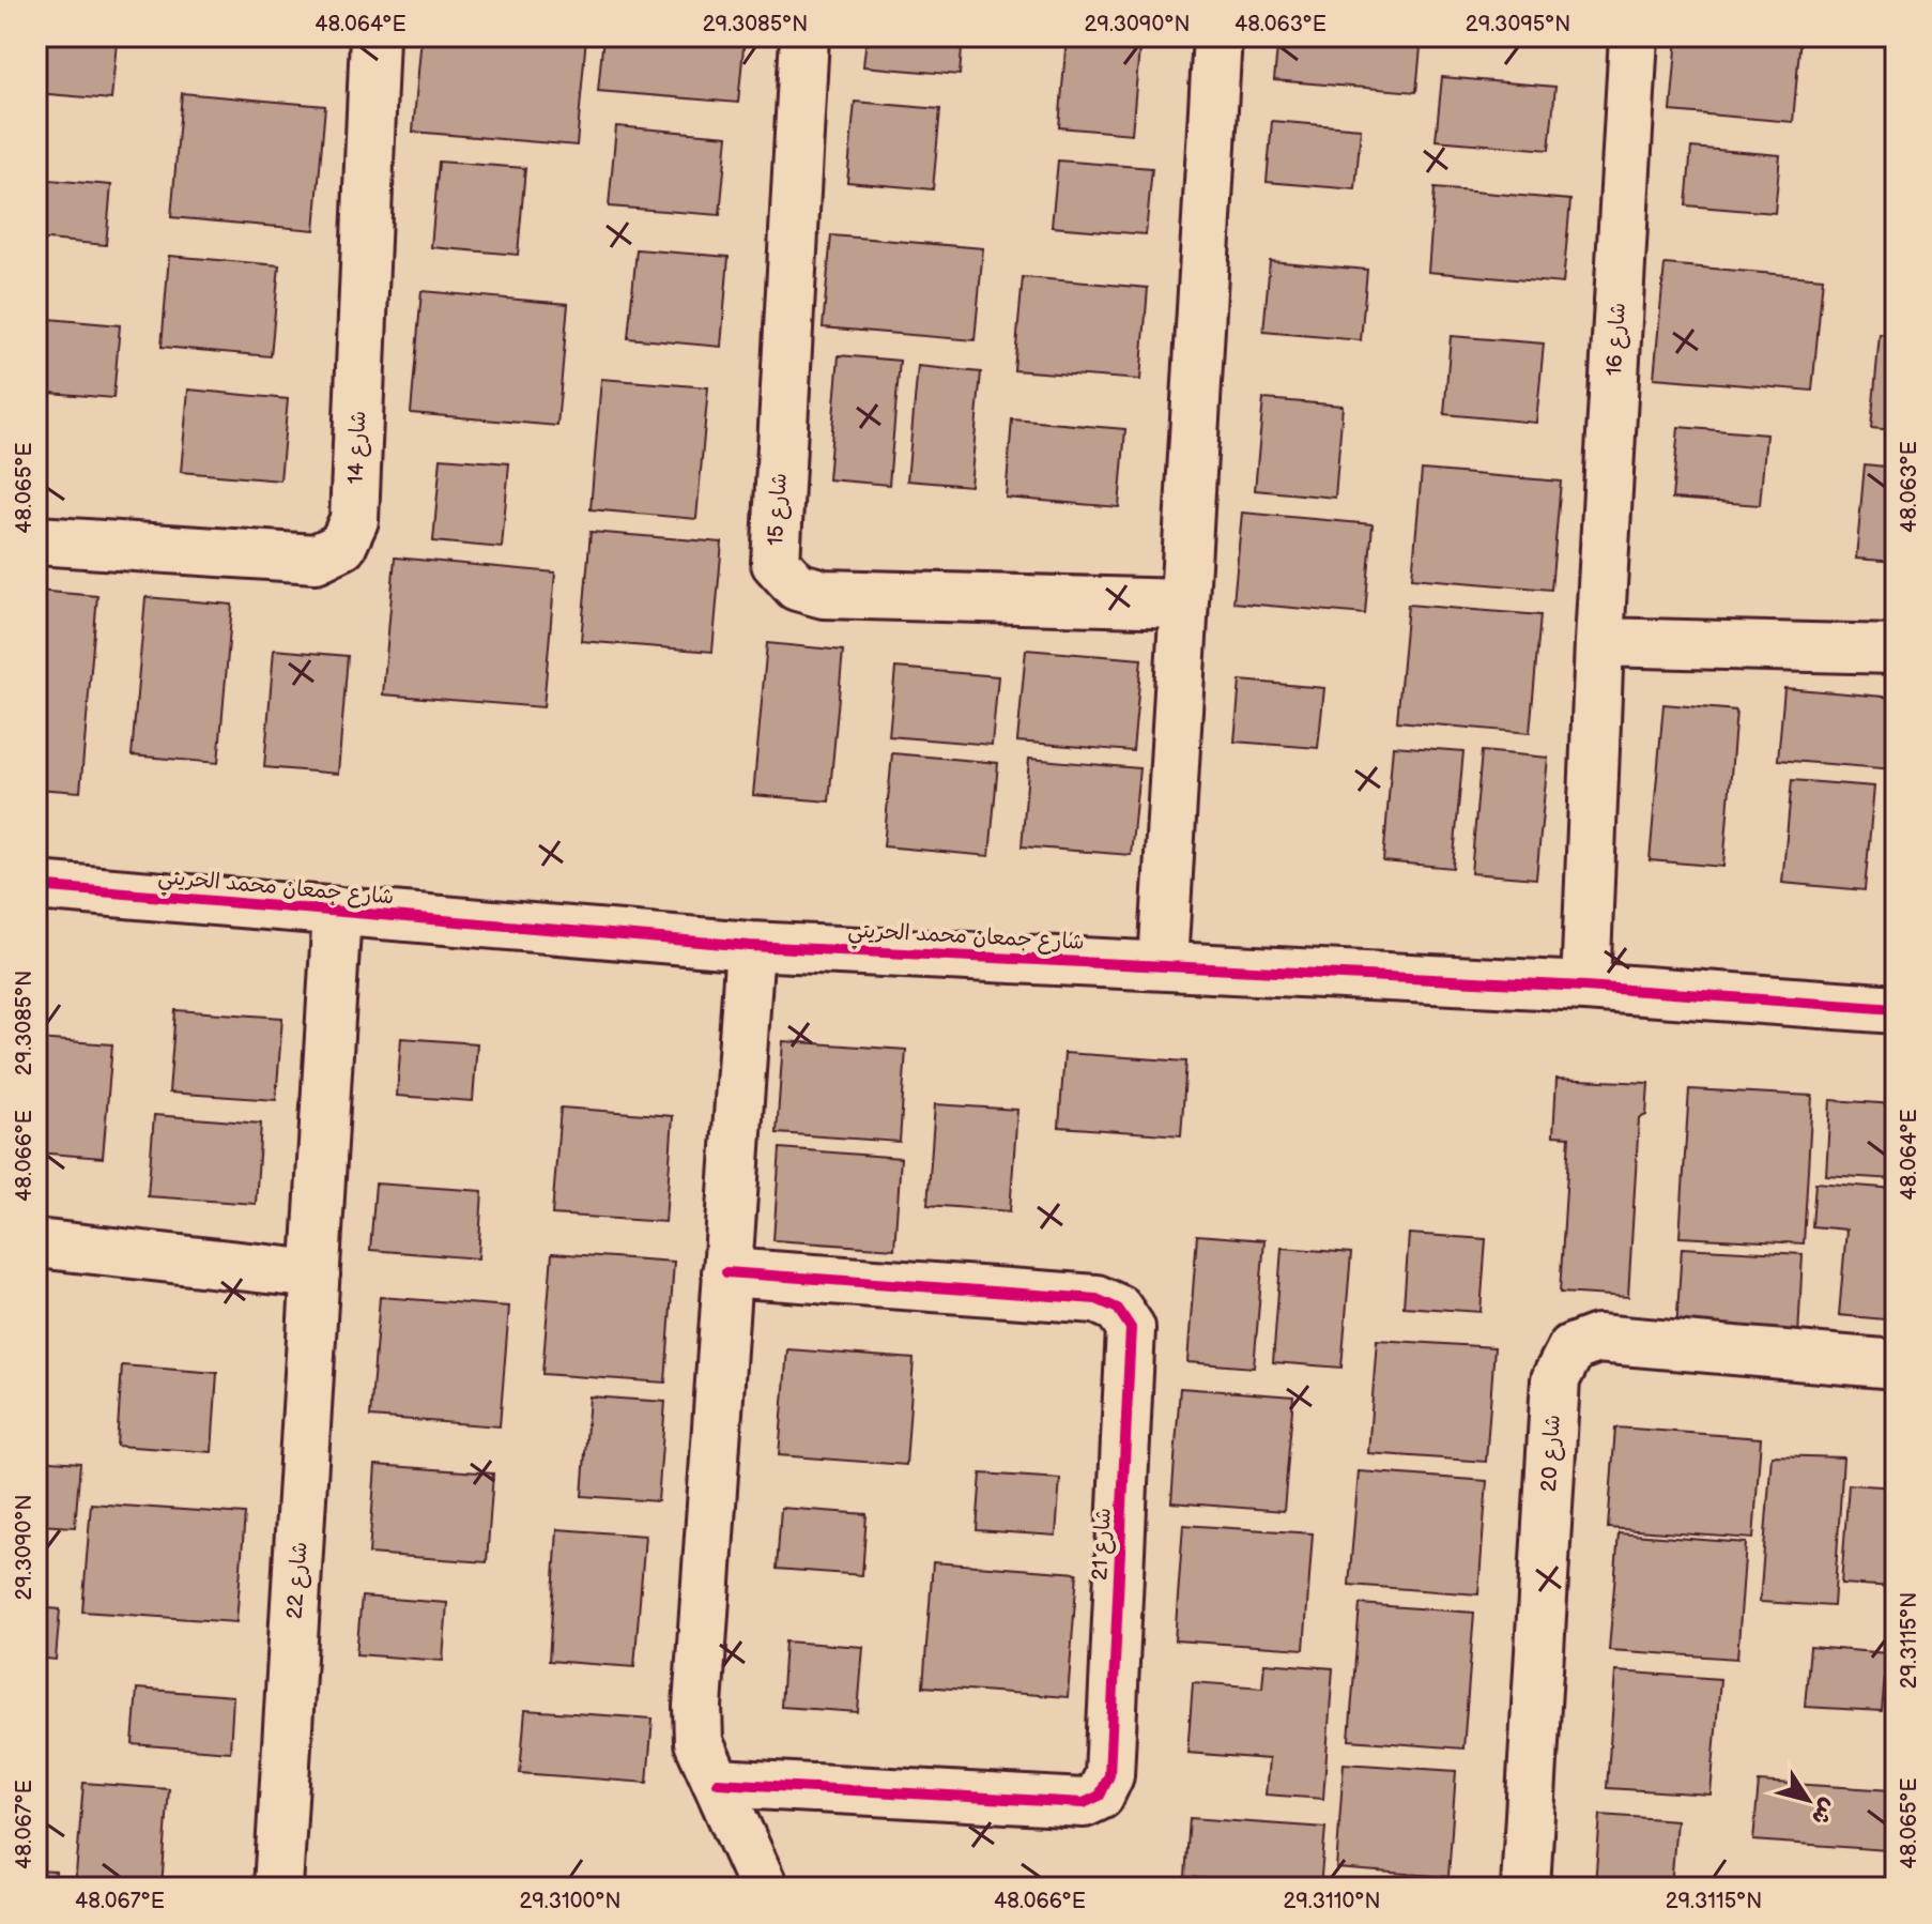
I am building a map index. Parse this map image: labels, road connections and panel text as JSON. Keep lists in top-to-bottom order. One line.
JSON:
{"streets":{"street":["شارع 16","شارع 14","شارع 15","شارع جمعان محمد الحريتي","شارع 20","شارع 21","شارع 22"]},"crossings":[["شارع 16","شارع جمعان محمد الحريتي"],["شارع جمعان محمد الحريتي","شارع 22"]],"north":"bottom right","coordinates":["48.064°E","29.3085°N","29.3090°N","48.063°E","29.3095°N","48.065°E","48.066°E","29.3115°N","48.067°E","29.3100°N","29.3110°N"]}
